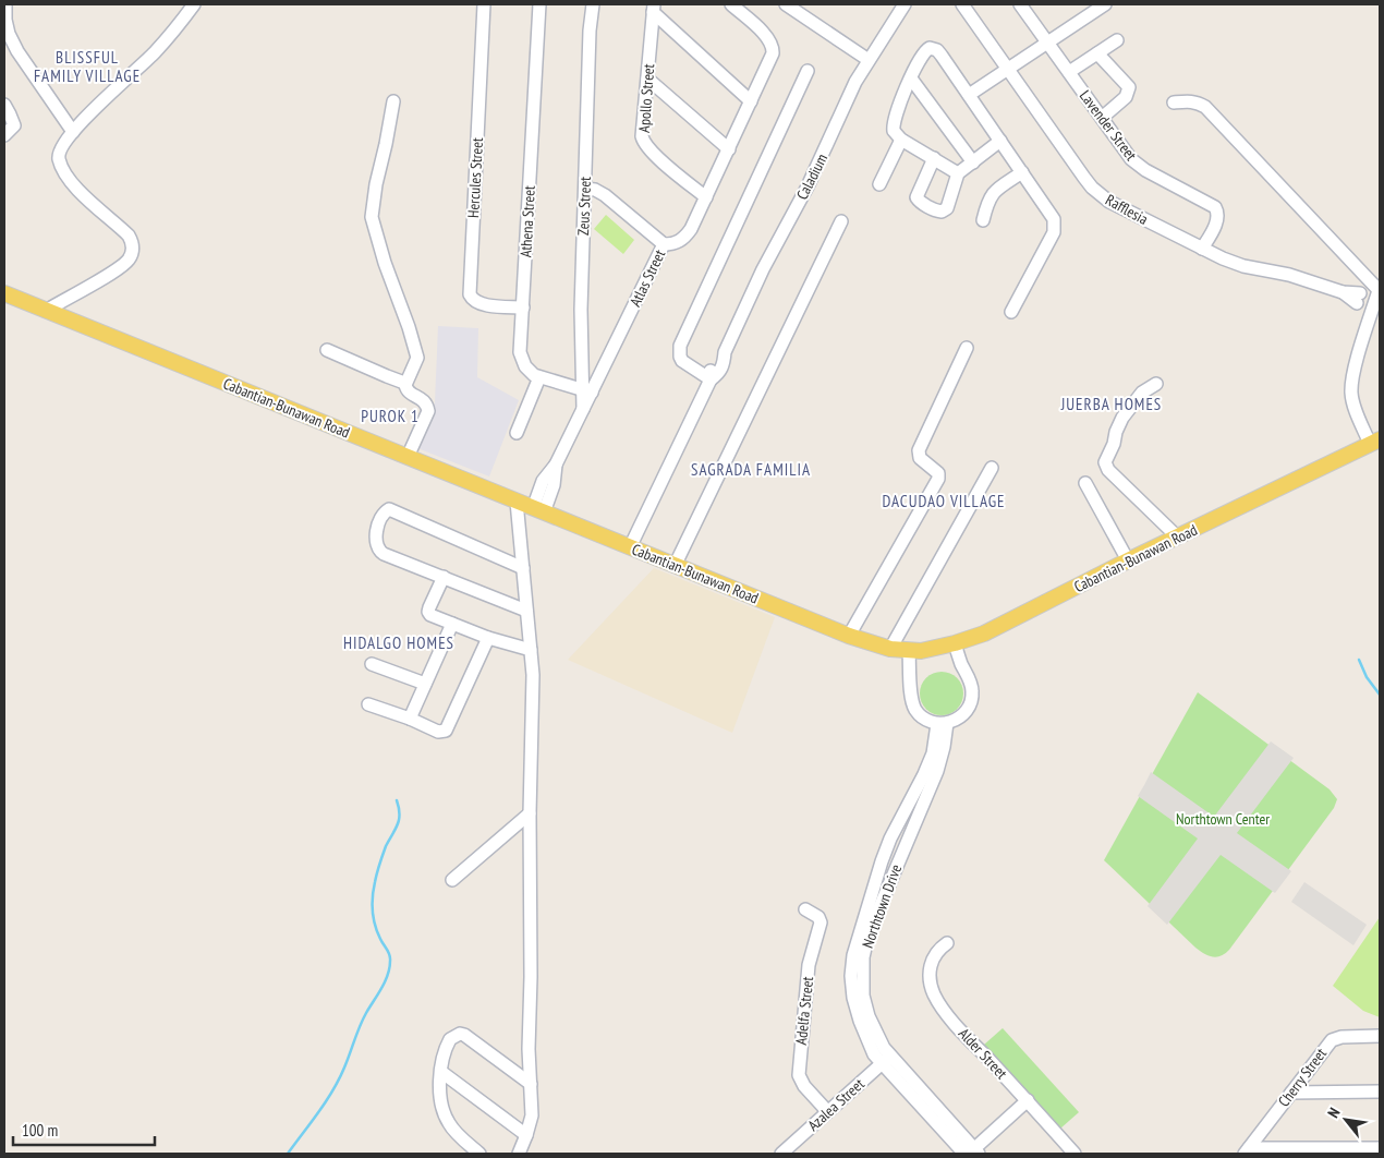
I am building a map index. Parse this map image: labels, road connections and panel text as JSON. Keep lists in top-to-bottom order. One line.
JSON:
{"streets":{"main road":["Cabantian-Bunawan Road"],"street":["Apollo Street","Lavender Street","Caladium","Hercules Street","Zeus Street","Rafflesia","Athena Street","Atlas Street","Northtown Drive","Adelfa Street","Alder Street","Cherry Street","Azalea Street"]},"crossings":[["Apollo Street","Atlas Street"],["Lavender Street","Rafflesia"],["Caladium","Cabantian-Bunawan Road"],["Hercules Street","Athena Street"],["Zeus Street","Atlas Street"],["Zeus Street","Cabantian-Bunawan Road"],["Cabantian-Bunawan Road","Northtown Drive"],["Northtown Drive","Azalea Street"],["Adelfa Street","Azalea Street"]],"districts":["BLISSFUL FAMILY VILLAGE","JUERBA HOMES","PUROK 1","SAGRADA FAMILIA","DACUDAO VILLAGE","HIDALGO HOMES"],"parks":["Northtown Center"],"scale_bar":"100 m","north":"top left"}
